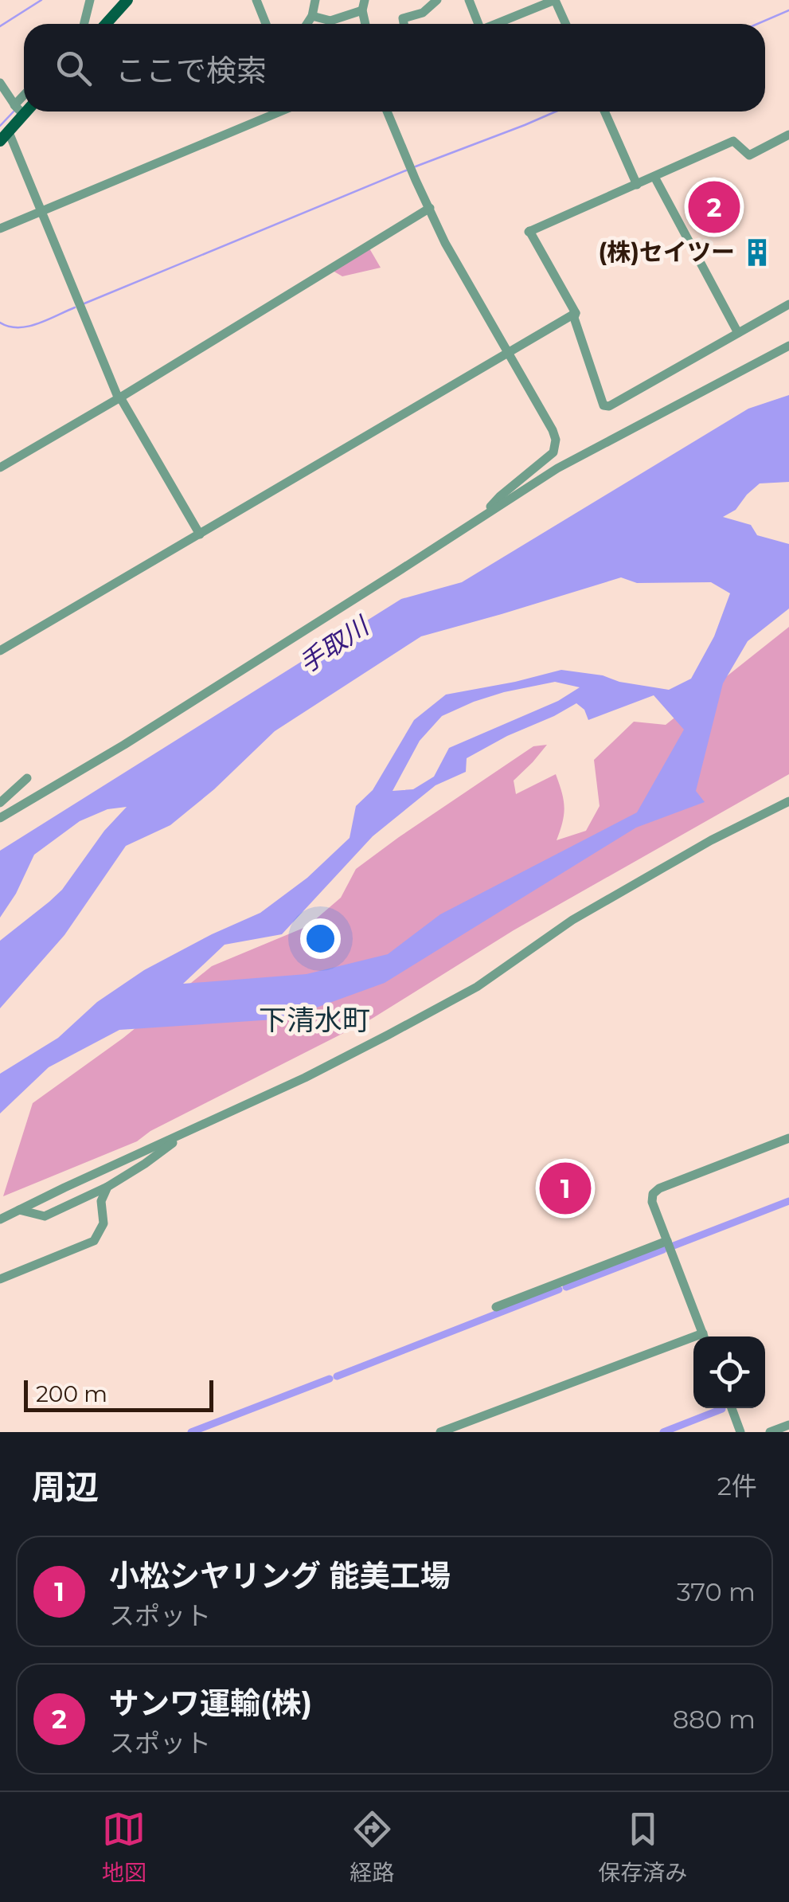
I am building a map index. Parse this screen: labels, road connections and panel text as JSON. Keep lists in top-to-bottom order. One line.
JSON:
{"districts":["下清水町"],"water":["手取川"],"places":{"building":["(株)セイツー"]},"scale_bar":"200 m","page":{"search":"ここで検索","pins":["2","1"],"scale":"200 m","heading":["周辺","2件"],"list":[{"mark":"1","name":"小松シヤリング 能美工場","note":"スポット","value":"370 m"},{"mark":"2","name":"サンワ運輸(株)","note":"スポット","value":"880 m"}],"nav":["地図","経路","保存済み"]}}
